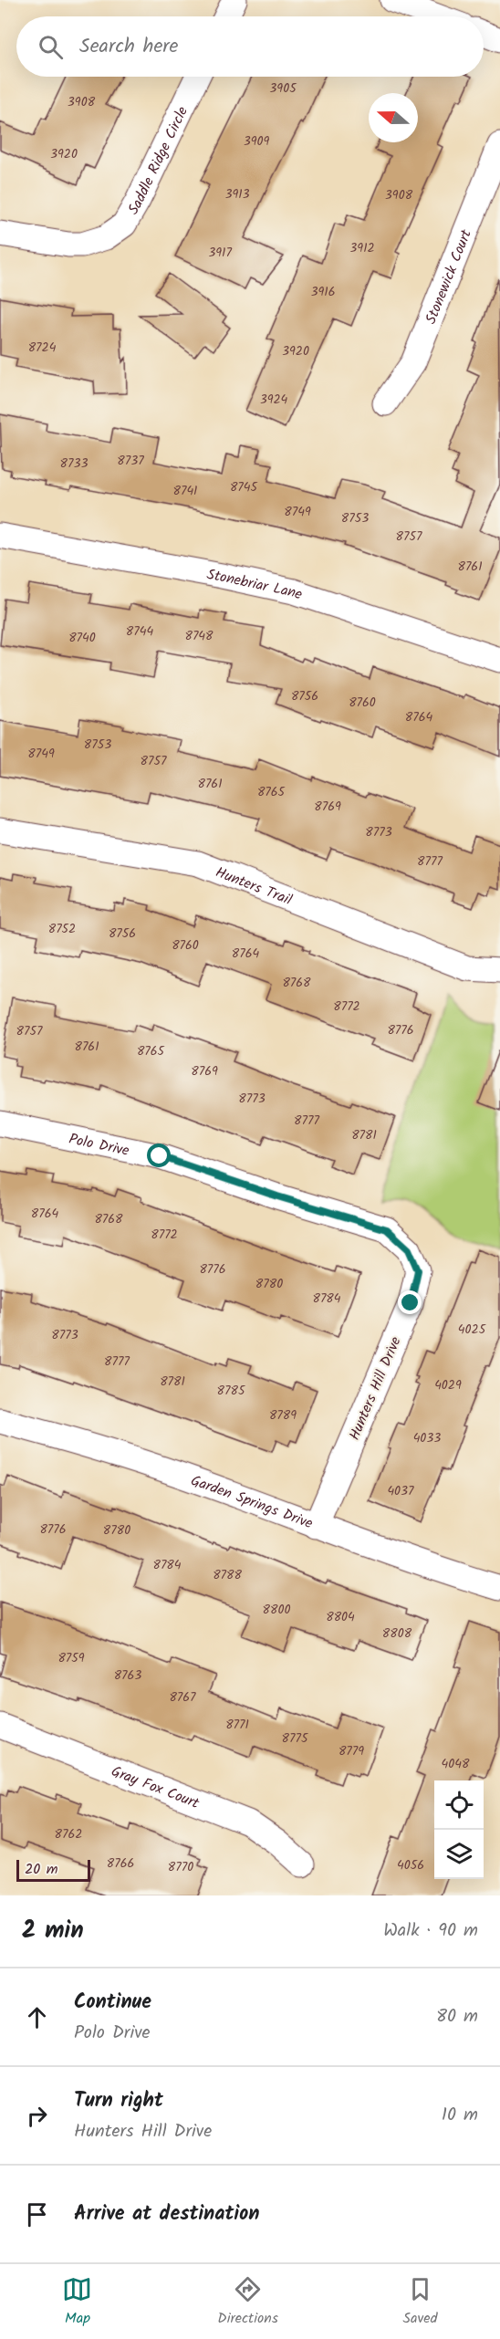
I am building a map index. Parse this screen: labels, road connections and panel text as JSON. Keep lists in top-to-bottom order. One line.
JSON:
{"streets":{"street":["Saddle Ridge Circle","Stonewick Court","Stonebriar Lane","Hunters Trail","Polo Drive","Hunters Hill Drive","Garden Springs Drive","Gray Fox Court"]},"crossings":[["Polo Drive","Hunters Hill Drive"],["Hunters Hill Drive","Garden Springs Drive"]],"house_numbers":["3905","3908","3909","3920","3913","3908","3912","3917","3916","8724","3920","3924","8737","8733","8745","8741","8749","8753","8757","8761","8744","8748","8740","8756","8760","8764","8753","8749","8757","8761","8765","8769","8773","8777","8752","8756","8760","8764","8768","8772","8776","8757","8761","8765","8769","8773","8777","8781","8764","8768","8772","8776","8780","8784","4025","8773","8777","8781","4029","8785","8789","4033","4037","8776","8780","8784","8788","8800","8804","8808","8759","8763","8767","8771","8775","8779","4048","8762","8766","4056","8770"],"scale_bar":"20 m","north":"left","page":{"search":"Search here","scale":"20 m","heading":["2 min","Walk · 90 m"],"list":[["Continue","Polo Drive","80 m"],["Turn right","Hunters Hill Drive","10 m"],"Arrive at destination"],"nav":["Map","Directions","Saved"]}}
